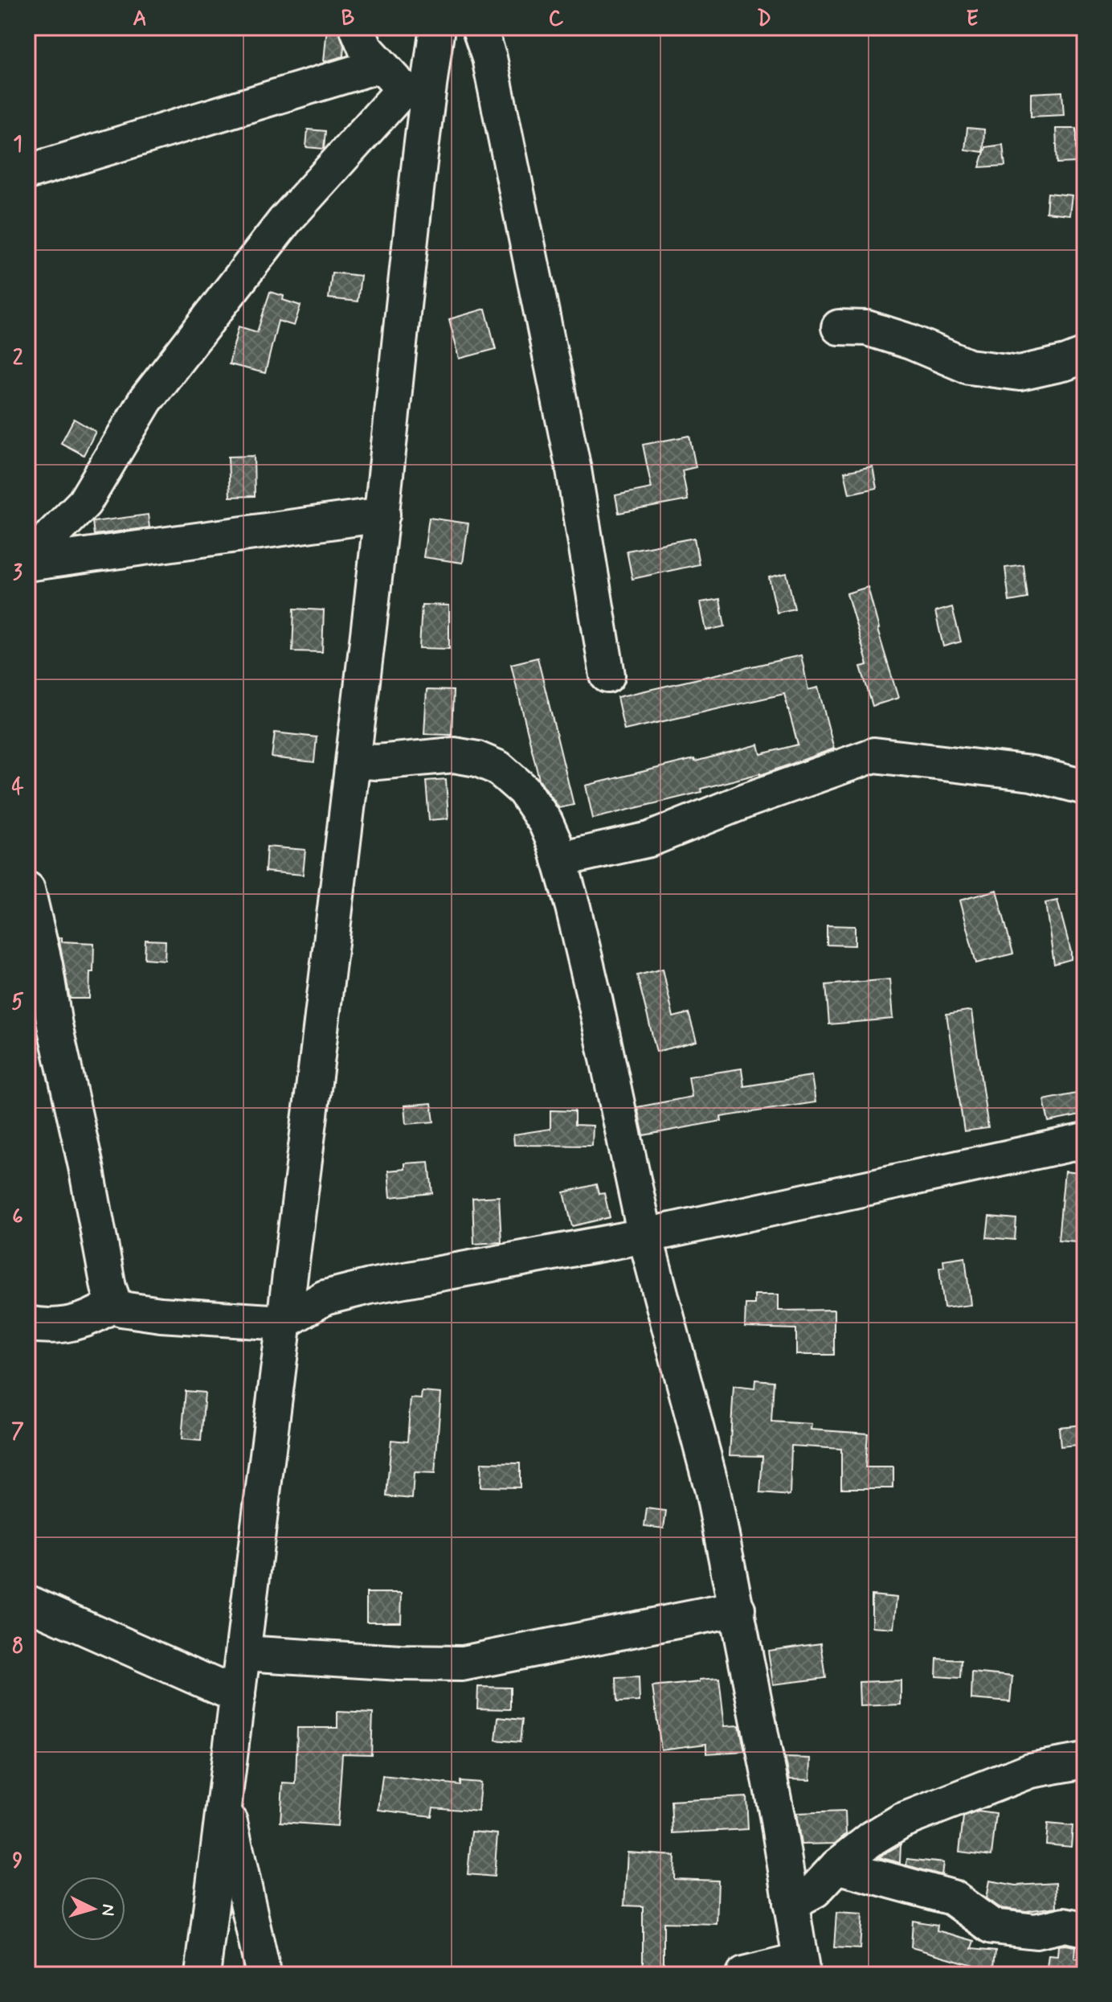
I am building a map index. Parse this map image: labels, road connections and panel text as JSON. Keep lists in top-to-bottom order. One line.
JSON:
{"north":"right","grid":{"columns":["A","B","C","D","E"],"rows":["1","2","3","4","5","6","7","8","9"]}}
